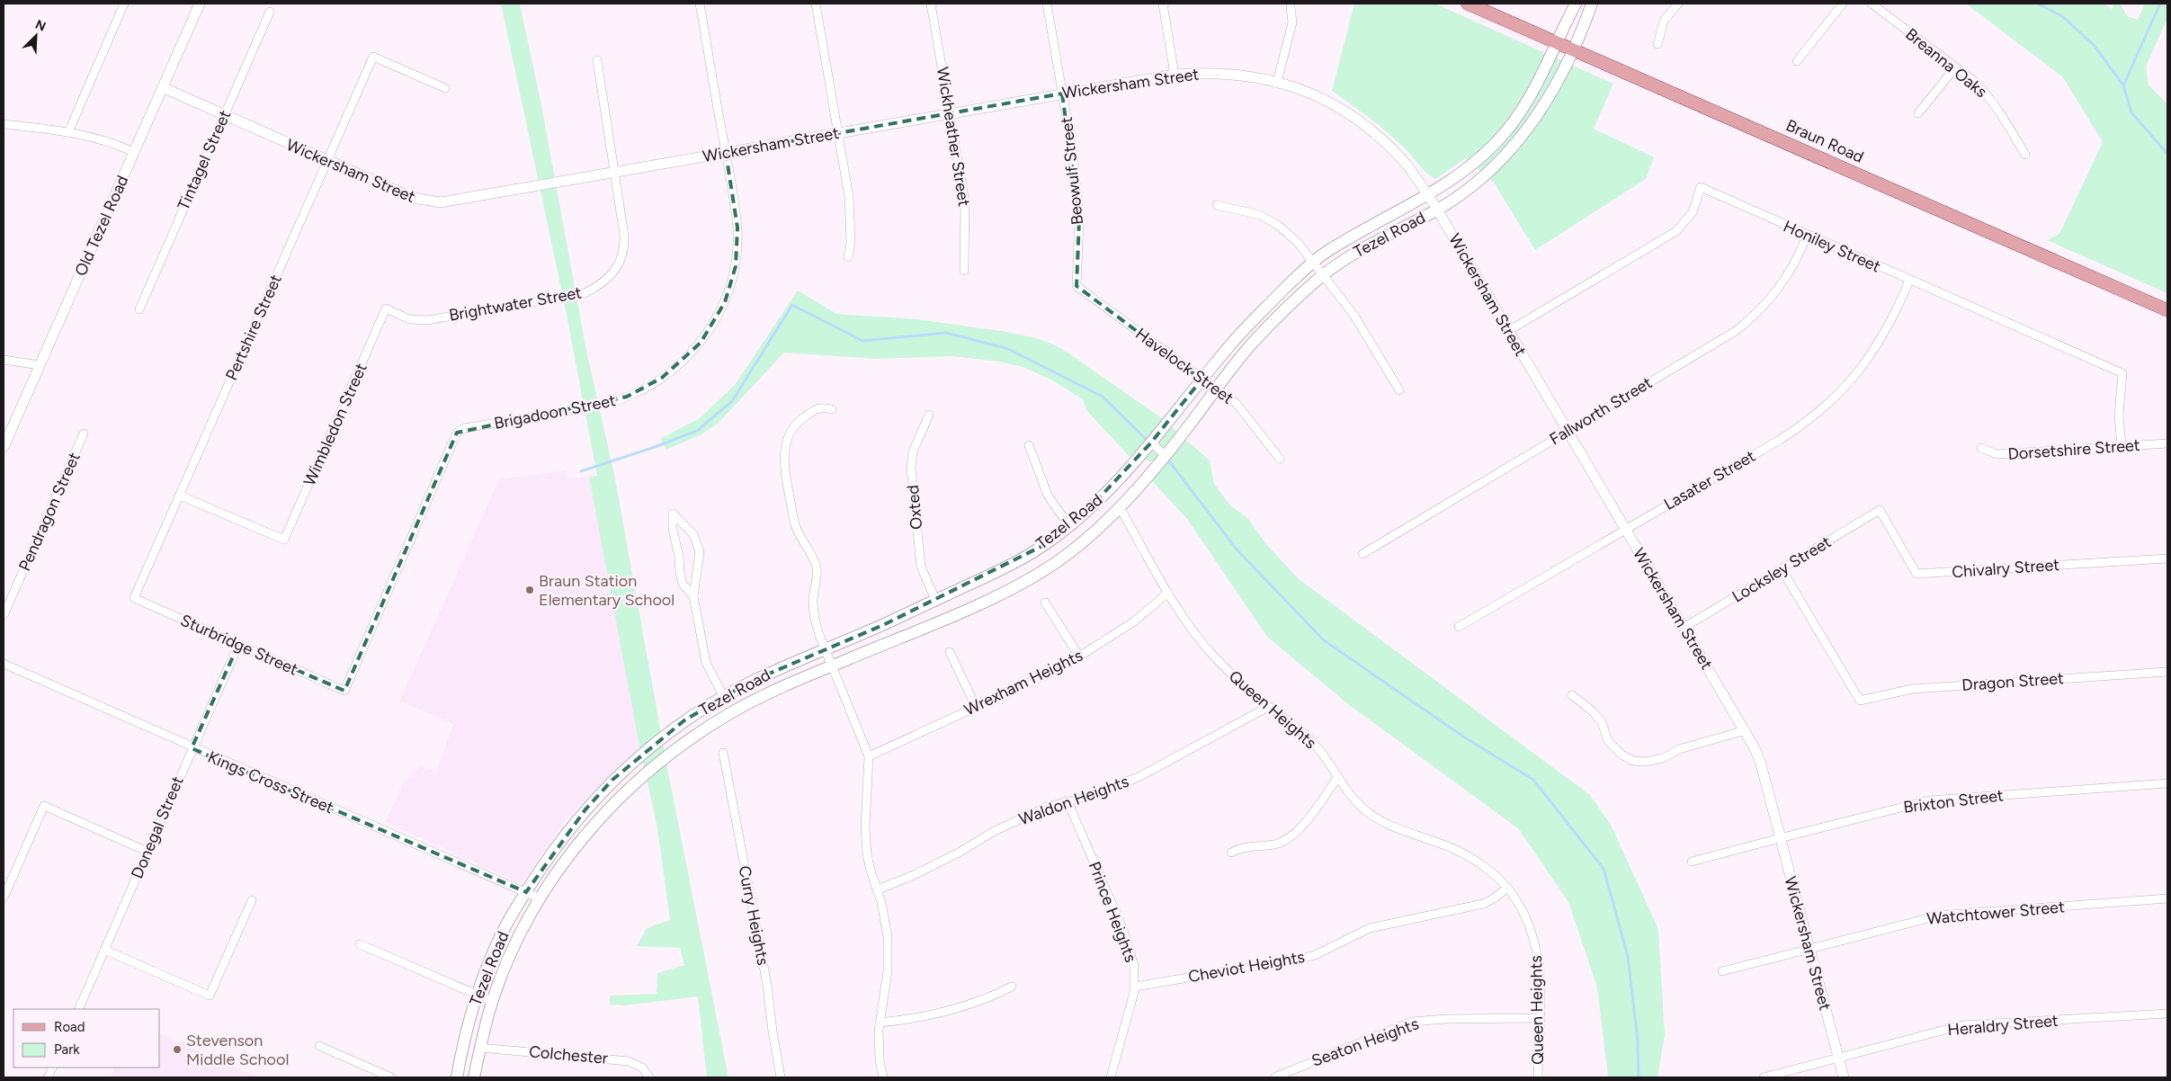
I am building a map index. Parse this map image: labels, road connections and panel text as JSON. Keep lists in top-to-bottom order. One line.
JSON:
{"streets":{"main road":["Braun Road","Tezel Road"],"street":["Breanna Oaks","Wickersham Street","Wickheather Street","Tintagel Street","Beowulf Street","Old Tezel Road","Honiley Street","Brightwater Street","Pertshire Street","Havelock Street","Fallworth Street","Brigadoon Street","Wimbledon Street","Dorsetshire Street","Lasater Street","Oxted","Pendragon Street","Chivalry Street","Locksley Street","Sturbridge Street","Dragon Street","Wrexham Heights","Queen Heights","Kings Cross Street","Waldon Heights","Brixton Street","Donegal Street","Prince Heights","Watchtower Street","Curry Heights","Cheviot Heights","Heraldry Street","Seaton Heights","Colchester"]},"crossings":[["Wickersham Street","Wickheather Street"],["Wickersham Street","Tintagel Street"],["Wickersham Street","Beowulf Street"],["Wickersham Street","Old Tezel Road"],["Wickersham Street","Tezel Road"],["Wickersham Street","Honiley Street"],["Wickersham Street","Brightwater Street"],["Wickersham Street","Pertshire Street"],["Wickersham Street","Fallworth Street"],["Wickersham Street","Brigadoon Street"],["Wickersham Street","Lasater Street"],["Wickersham Street","Locksley Street"],["Wickersham Street","Brixton Street"],["Wickersham Street","Watchtower Street"],["Wickersham Street","Heraldry Street"],["Braun Road","Tezel Road"],["Beowulf Street","Havelock Street"],["Tezel Road","Havelock Street"],["Tezel Road","Oxted"],["Tezel Road","Queen Heights"],["Tezel Road","Kings Cross Street"],["Tezel Road","Colchester"],["Honiley Street","Fallworth Street"],["Honiley Street","Dorsetshire Street"],["Honiley Street","Lasater Street"],["Brightwater Street","Wimbledon Street"],["Pertshire Street","Wimbledon Street"],["Pertshire Street","Sturbridge Street"],["Brigadoon Street","Sturbridge Street"],["Chivalry Street","Locksley Street"],["Locksley Street","Dragon Street"],["Sturbridge Street","Donegal Street"],["Wrexham Heights","Queen Heights"],["Queen Heights","Waldon Heights"],["Queen Heights","Cheviot Heights"],["Queen Heights","Seaton Heights"],["Kings Cross Street","Donegal Street"],["Waldon Heights","Prince Heights"],["Prince Heights","Cheviot Heights"]],"places":["Braun Station Elementary School","Stevenson Middle School"],"legend":["Road","Park"],"north":"top right"}
